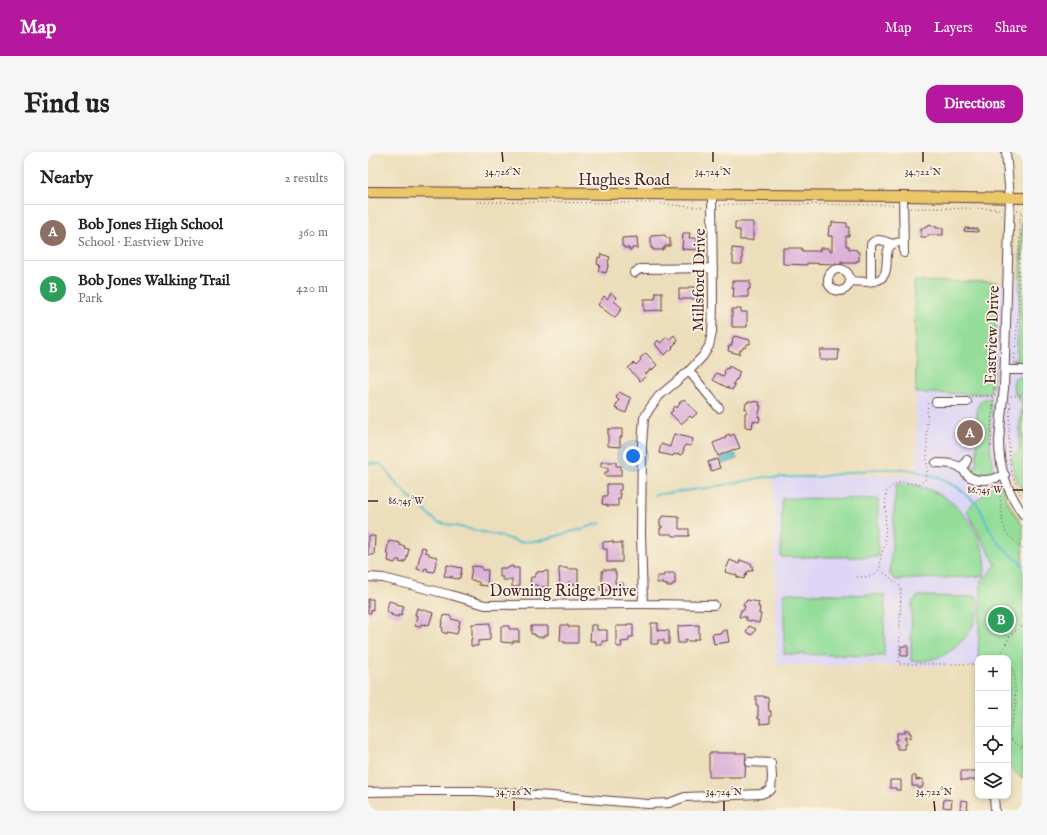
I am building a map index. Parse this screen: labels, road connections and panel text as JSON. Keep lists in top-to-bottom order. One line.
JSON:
{"streets":{"main road":["Hughes Road"],"street":["Millsford Drive","Eastview Drive","Downing Ridge Drive"]},"crossings":[["Hughes Road","Millsford Drive"],["Hughes Road","Eastview Drive"],["Millsford Drive","Downing Ridge Drive"]],"page":{"header":"Map","nav":["Map","Layers","Share"],"buttons":"Directions","title":"Find us","heading":["Nearby","2 results"],"list":[{"mark":"A","name":"Bob Jones High School","note":"School · Eastview Drive","value":"360 m"},{"mark":"B","name":"Bob Jones Walking Trail","note":"Park","value":"420 m"}],"pins":["A","B"],"map_buttons":["+","−"]},"coordinates":["34.726°N","34.724°N","34.722°N","86.745°W"]}
